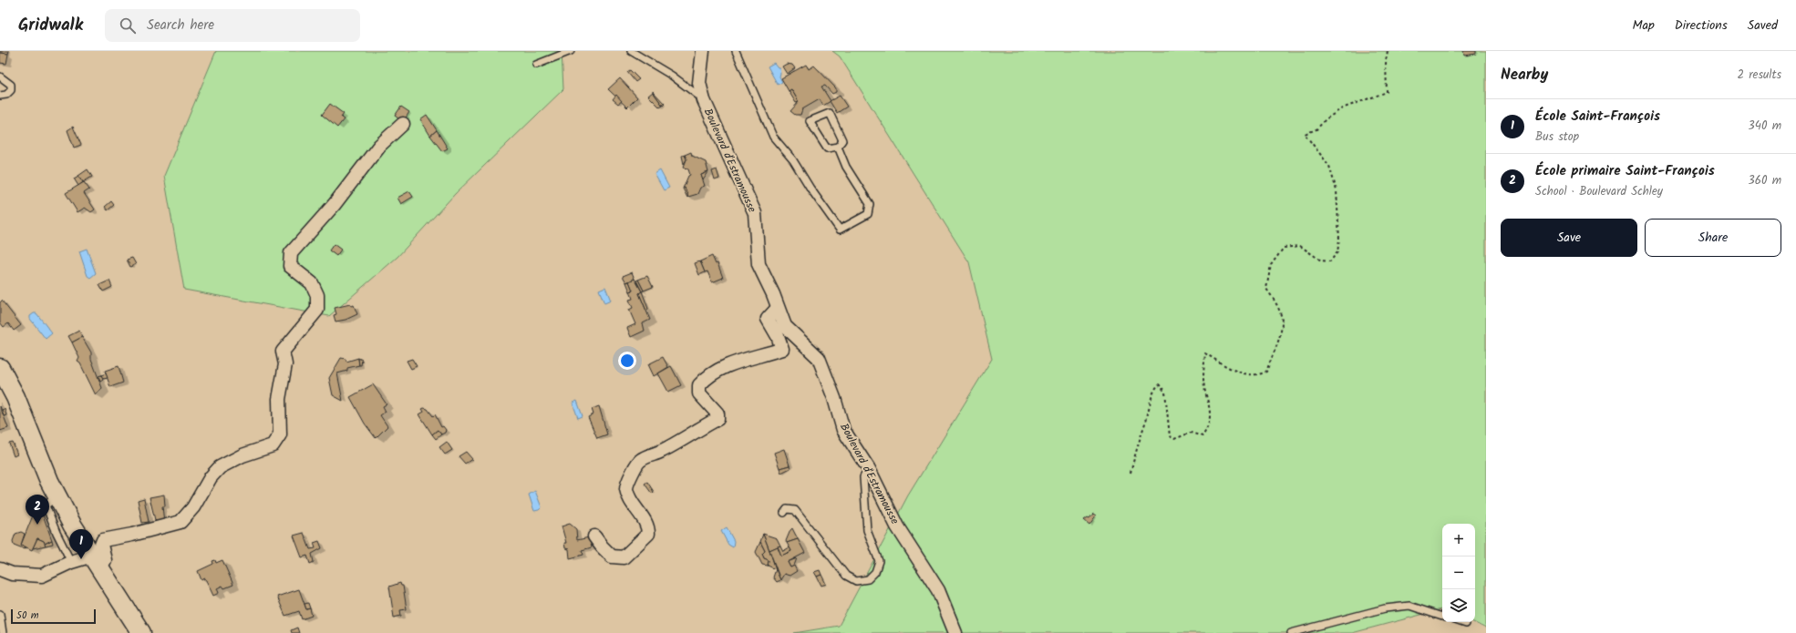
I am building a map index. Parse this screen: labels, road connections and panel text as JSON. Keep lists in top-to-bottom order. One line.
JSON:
{"streets":{"street":["Boulevard d'Estramousse"]},"scale_bar":"50 m","page":{"header":"Gridwalk","search":"Search here","nav":["Map","Directions","Saved"],"heading":["Nearby","2 results"],"list":[{"mark":"1","name":"École Saint-François","note":"Bus stop","value":"340 m"},{"mark":"2","name":"École primaire Saint-François","note":"School · Boulevard Schley","value":"360 m"}],"buttons":["Save","Share"],"pins":["2","1"],"map_buttons":["+","−"],"scale":"50 m"}}
